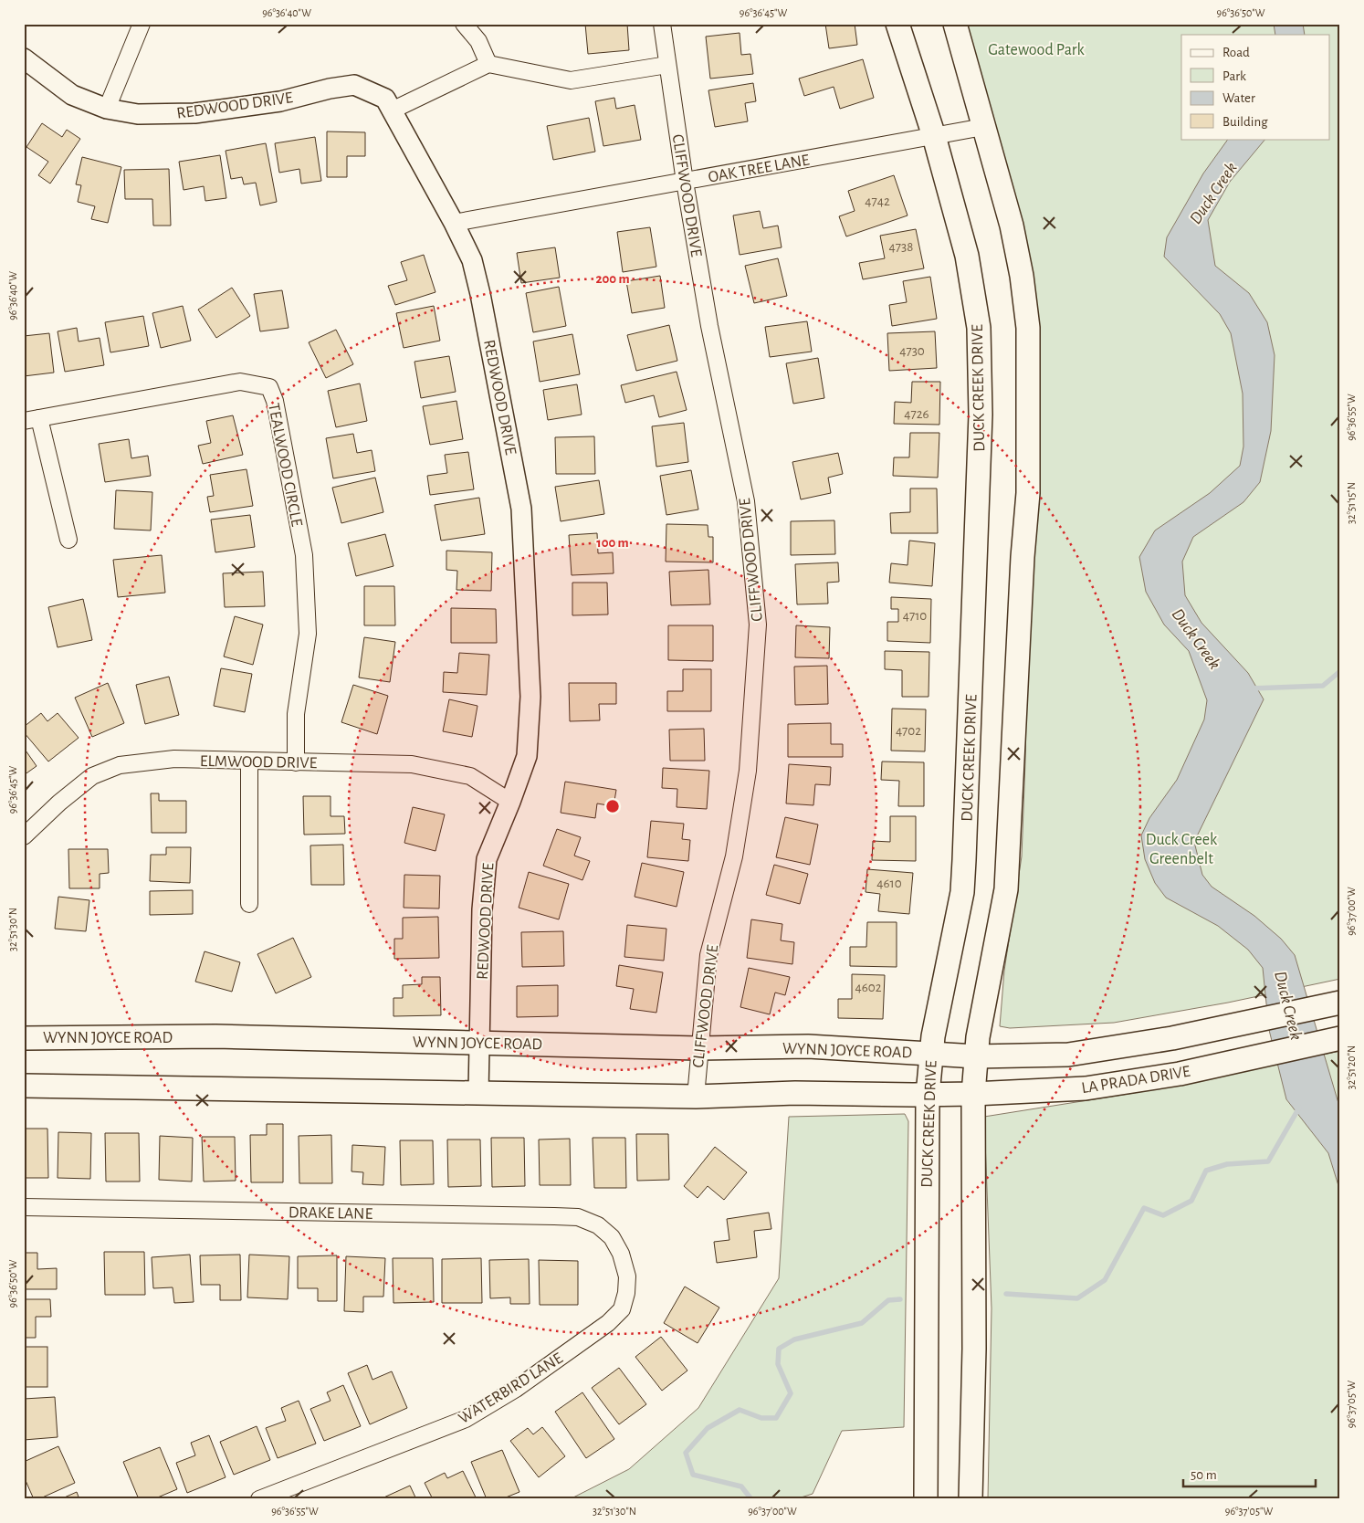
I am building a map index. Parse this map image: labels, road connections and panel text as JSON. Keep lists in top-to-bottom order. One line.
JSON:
{"streets":{"main road":["DUCK CREEK DRIVE","WYNN JOYCE ROAD","LA PRADA DRIVE"],"street":["REDWOOD DRIVE","OAK TREE LANE","CLIFFWOOD DRIVE","TEALWOOD CIRCLE","ELMWOOD DRIVE","DRAKE LANE","WATERBIRD LANE"]},"crossings":[["REDWOOD DRIVE","OAK TREE LANE"],["REDWOOD DRIVE","ELMWOOD DRIVE"],["REDWOOD DRIVE","WYNN JOYCE ROAD"],["OAK TREE LANE","CLIFFWOOD DRIVE"],["OAK TREE LANE","DUCK CREEK DRIVE"],["CLIFFWOOD DRIVE","WYNN JOYCE ROAD"],["DUCK CREEK DRIVE","WYNN JOYCE ROAD"],["DUCK CREEK DRIVE","LA PRADA DRIVE"],["TEALWOOD CIRCLE","ELMWOOD DRIVE"],["DRAKE LANE","WATERBIRD LANE"]],"water":["Duck Creek"],"parks":["Gatewood Park","Duck Creek Greenbelt"],"house_numbers":["4742","4738","4730","4726","4710","4702","4610","4602"],"legend":["Road","Park","Water","Building"],"scale_bar":"50 m","coordinates":["96°36'40\"W","96°36'45\"W","96°36'50\"W","96°36'55\"W","32°51'15\"N","96°37'00\"W","32°51'30\"N","32°51'20\"N","96°37'05\"W"],"rings":["200 m","100 m"]}
